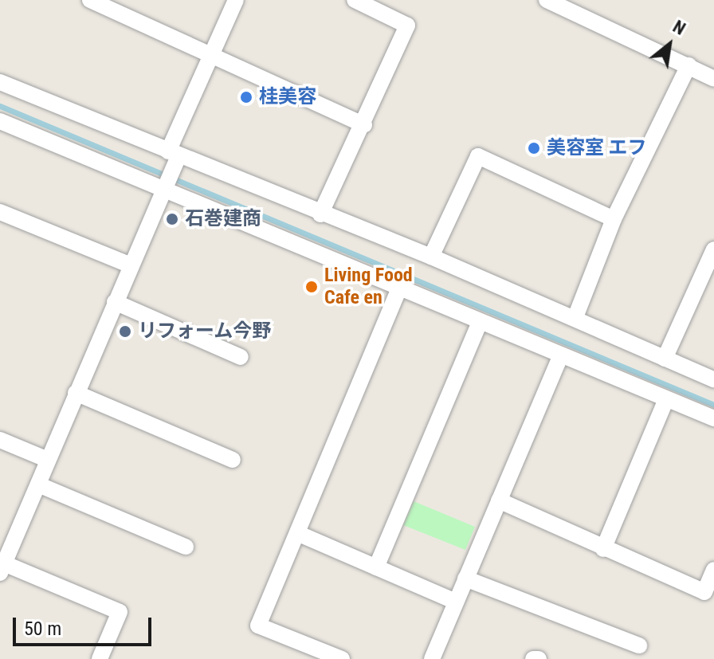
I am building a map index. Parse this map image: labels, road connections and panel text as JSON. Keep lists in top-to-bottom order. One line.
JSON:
{"places":["桂美容","美容室 エフ","石巻建商","Living Food Cafe en","リフォーム今野"],"scale_bar":"50 m","north":"top right"}
